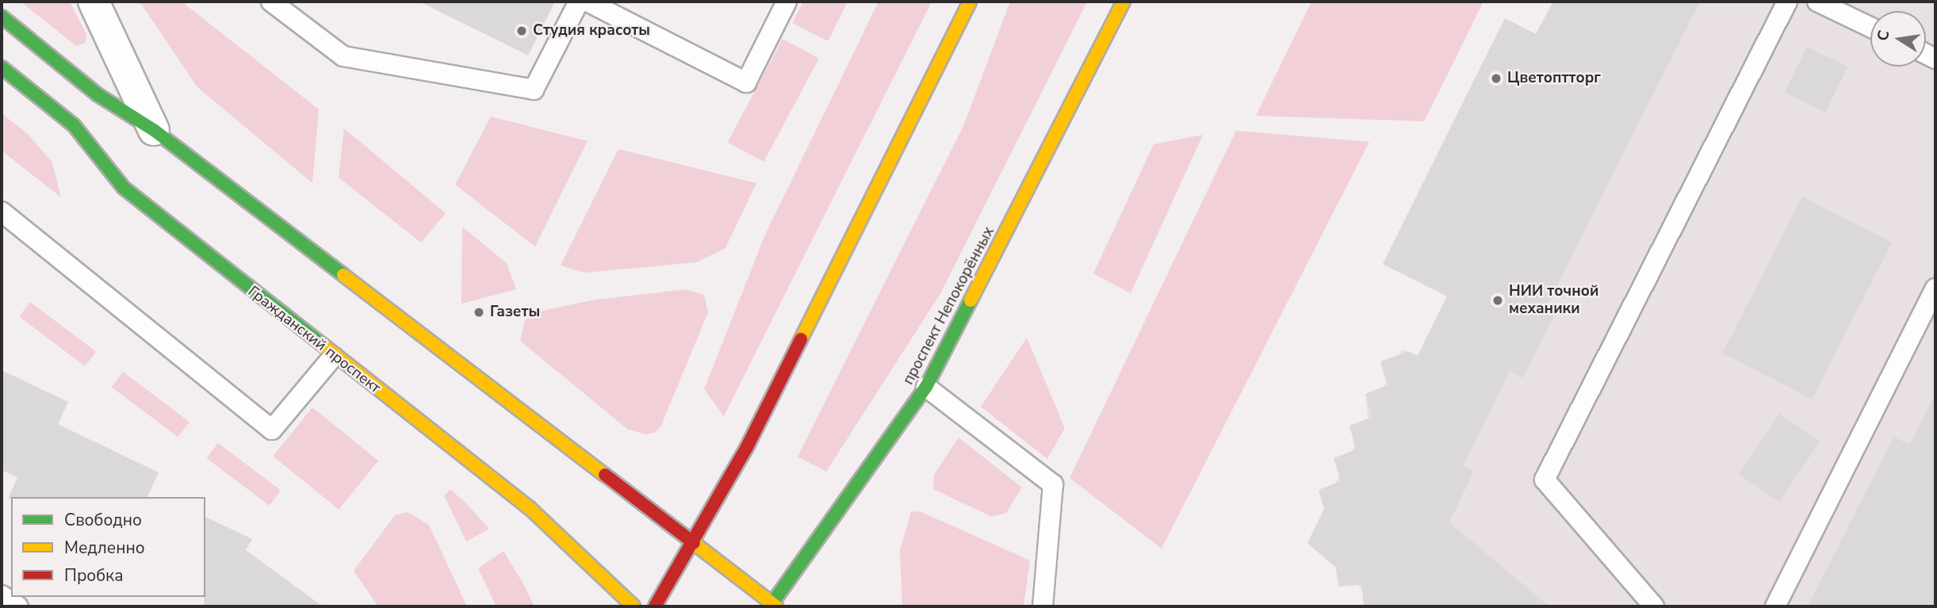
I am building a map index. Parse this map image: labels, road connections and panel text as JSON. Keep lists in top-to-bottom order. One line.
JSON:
{"streets":{"main road":["проспект Непокорённых","Гражданский проспект"]},"places":["Студия красоты","Цветоптторг","НИИ точной механики","Газеты"],"legend":["Свободно","Медленно","Пробка"],"north":"left"}
